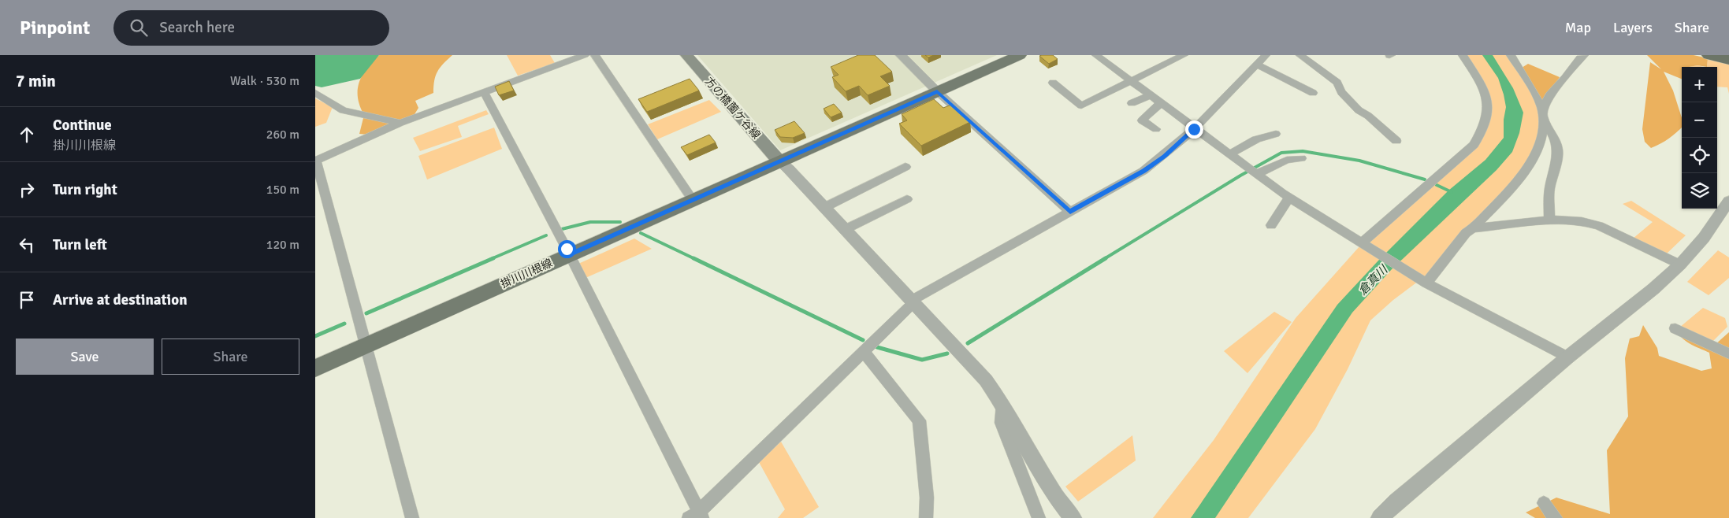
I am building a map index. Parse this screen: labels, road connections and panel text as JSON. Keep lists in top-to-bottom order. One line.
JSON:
{"streets":{"main road":["方の橋薗ケ谷線","掛川川根線"]},"crossings":[["方の橋薗ケ谷線","掛川川根線"]],"water":["倉真川"],"page":{"header":"Pinpoint","search":"Search here","nav":["Map","Layers","Share"],"heading":["7 min","Walk · 530 m"],"map_buttons":["+","−"],"list":[["Continue","掛川川根線","260 m"],["Turn right","150 m"],["Turn left","120 m"],"Arrive at destination"],"buttons":["Save","Share"]}}
